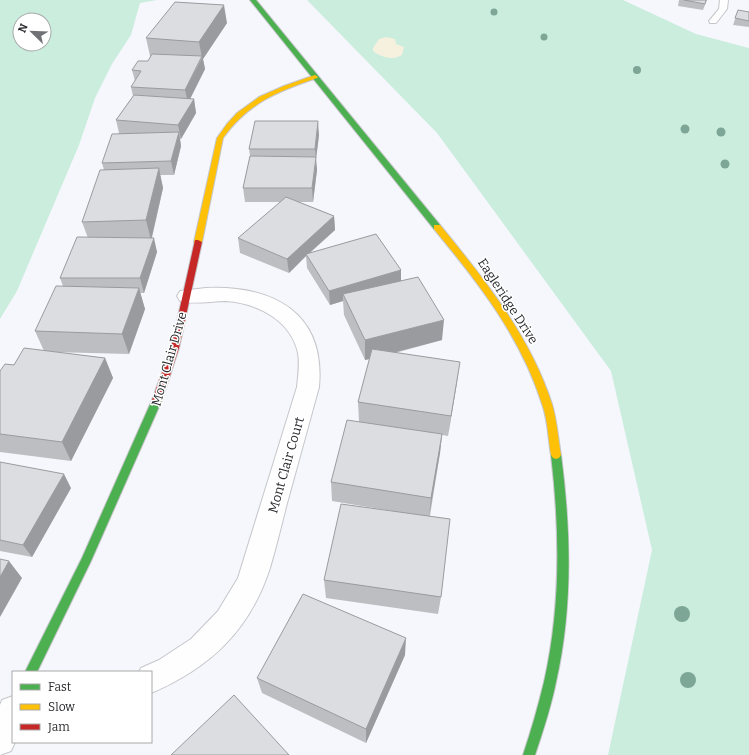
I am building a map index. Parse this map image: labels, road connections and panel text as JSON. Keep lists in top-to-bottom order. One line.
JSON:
{"streets":{"main road":["Eagleridge Drive","Mont Clair Drive"],"street":["Mont Clair Court"]},"crossings":[["Eagleridge Drive","Mont Clair Drive"],["Mont Clair Drive","Mont Clair Court"]],"legend":["Fast","Slow","Jam"],"north":"top left"}
